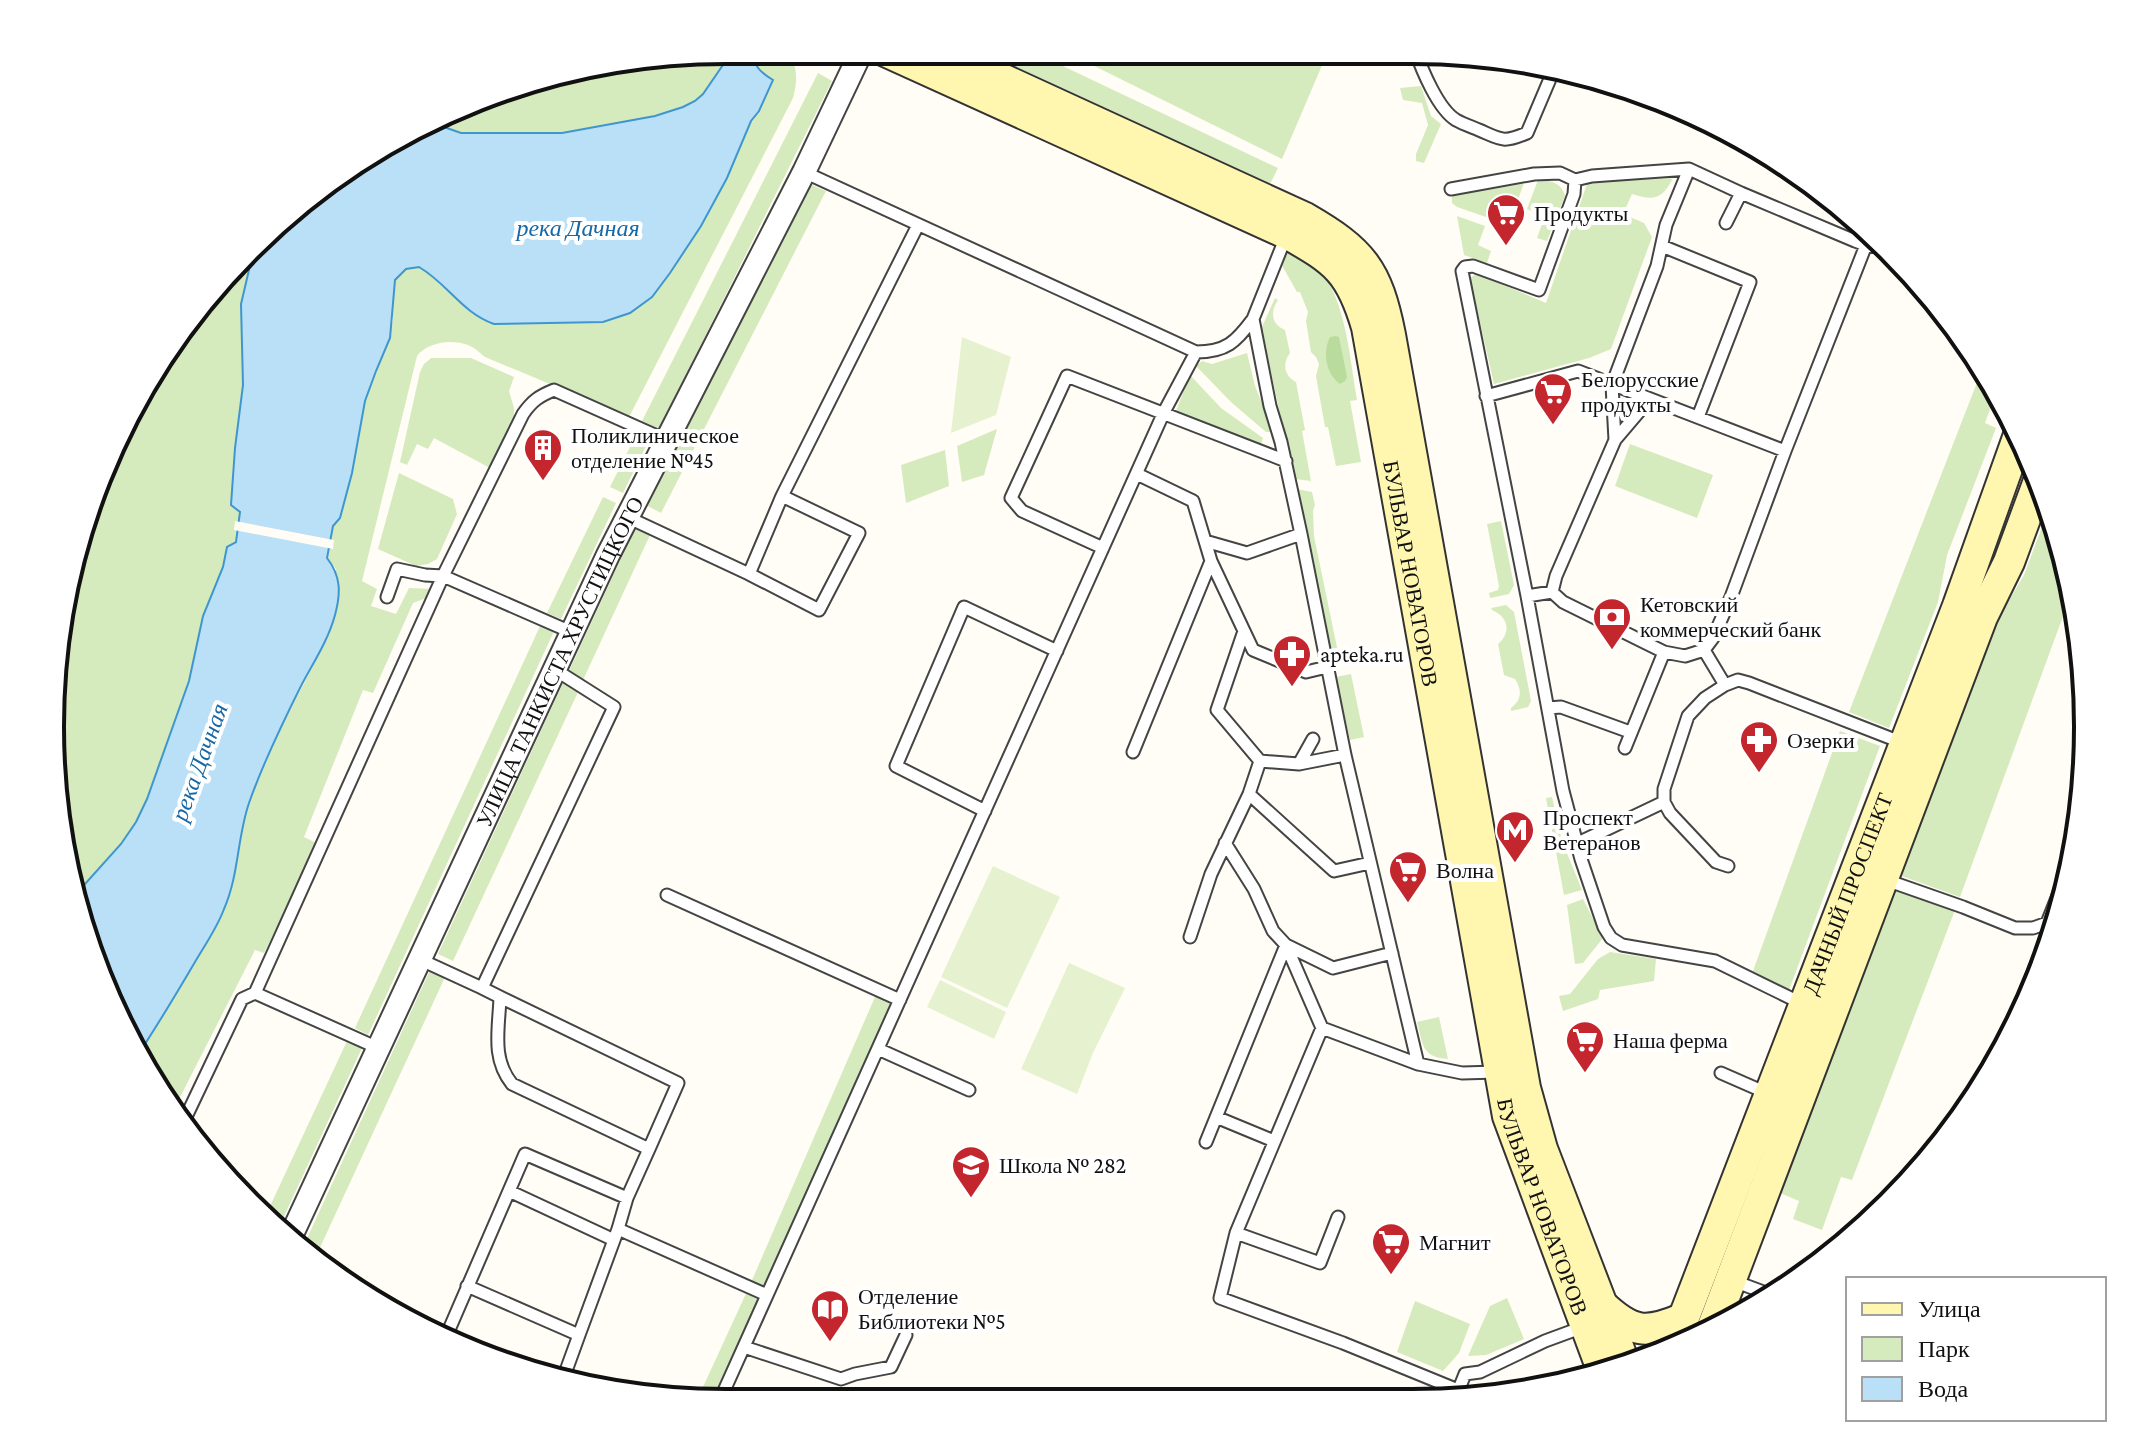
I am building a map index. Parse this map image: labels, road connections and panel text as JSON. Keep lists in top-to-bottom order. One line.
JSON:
{"streets":{"street":["БУЛЬВАР НОВАТОРОВ","УЛИЦА ТАНКИСТА ХРУСТИЦКОГО","ДАЧНЫЙ ПРОСПЕКТ"]},"water":["река Дачная"],"places":{"supermarket":["Продукты","Белорусские продукты","Волна","Наша ферма","Магнит"],"building":["Поликлиническое отделение №45"],"bank":["Кетовский коммерческий банк"],"pharmacy":["apteka.ru","Озерки"],"metro station":["Проспект Ветеранов"],"school or university":["Школа № 282"],"library":["Отделение Библиотеки №5"]},"legend":["Улица","Парк","Вода"]}
